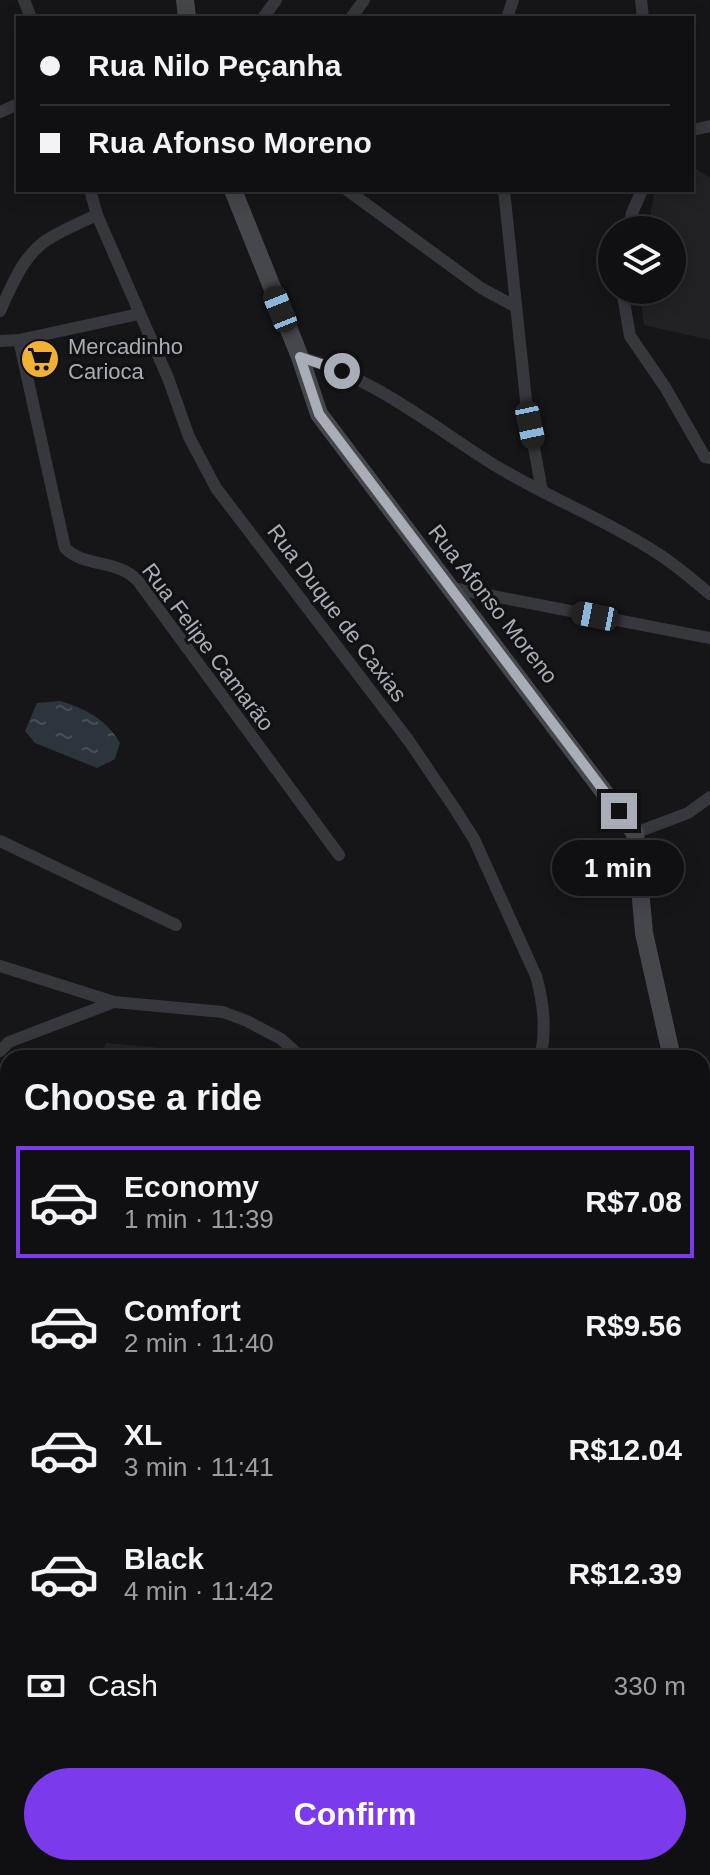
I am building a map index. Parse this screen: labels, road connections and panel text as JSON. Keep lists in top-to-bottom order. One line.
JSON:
{"streets":{"main road":["Rua Afonso Moreno"],"street":["Rua Duque de Caxias","Rua Felipe Camarão"]},"places":{"supermarket":["Mercadinho Carioca"]},"page":{"banner":["Rua Nilo Peçanha","Rua Afonso Moreno"],"bubble":"1 min","heading":"Choose a ride","list":[{"name":"Economy","note":"1 min · 11:39","value":"R$7.08"},{"name":"Comfort","note":"2 min · 11:40","value":"R$9.56"},{"name":"XL","note":"3 min · 11:41","value":"R$12.04"},{"name":"Black","note":"4 min · 11:42","value":"R$12.39"}],"pay":["Cash","330 m"],"buttons":"Confirm"}}
